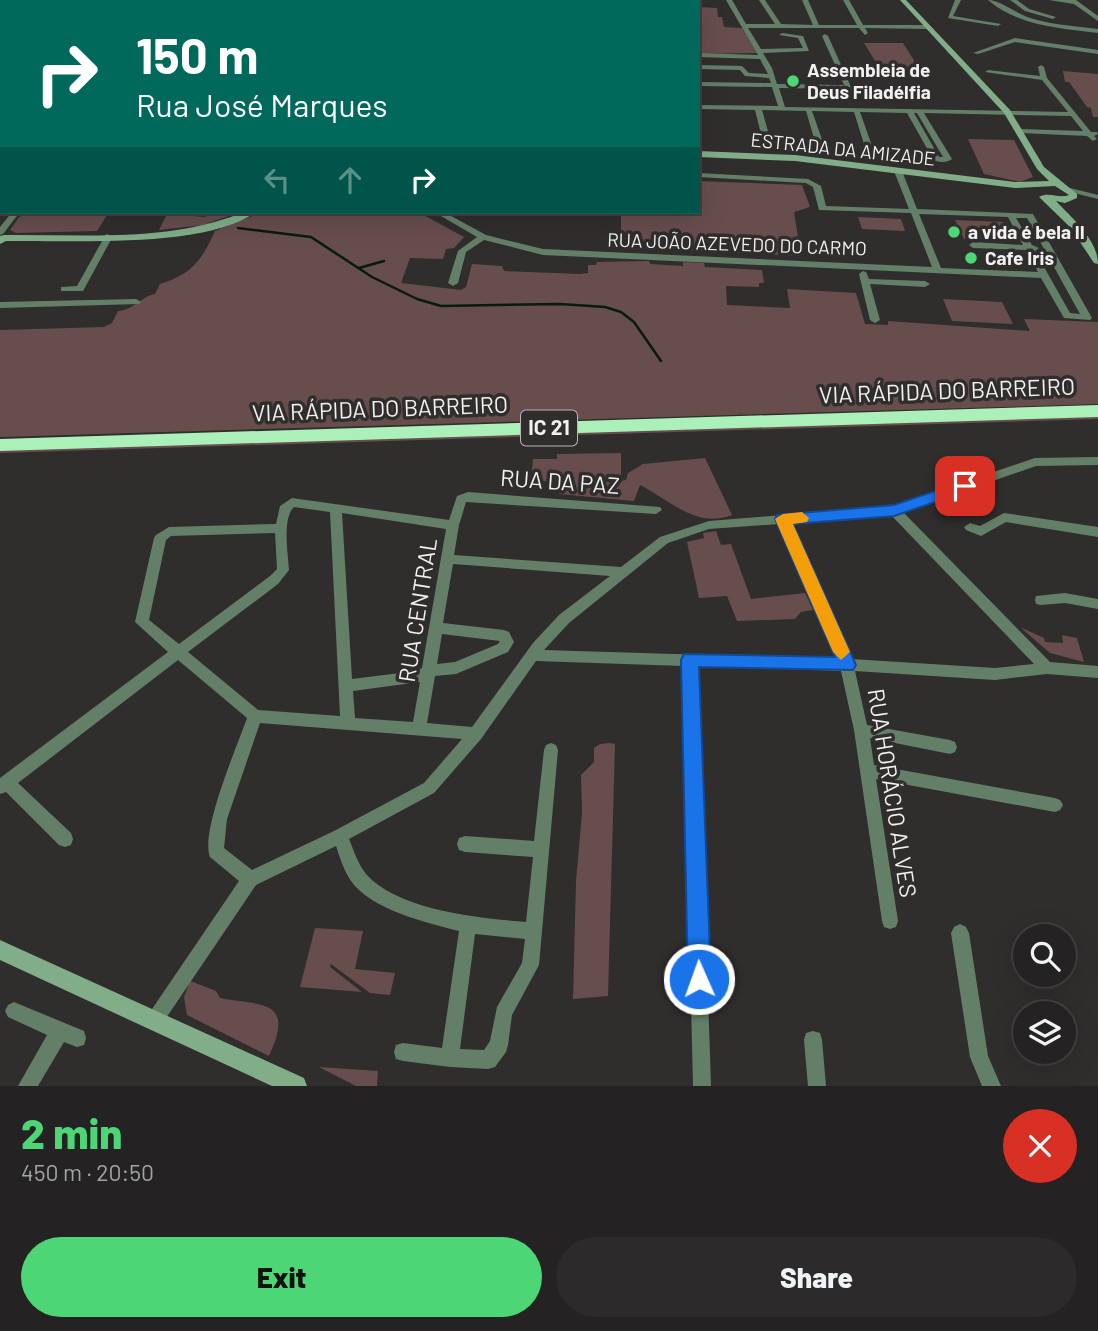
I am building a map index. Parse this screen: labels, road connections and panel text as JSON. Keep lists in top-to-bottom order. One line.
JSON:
{"streets":{"highway":["VIA RÁPIDA DO BARREIRO","IC 21"],"main road":["ESTRADA DA AMIZADE"],"street":["RUA JOÃO AZEVEDO DO CARMO","RUA DA PAZ","RUA CENTRAL","RUA HORÁCIO ALVES"]},"crossings":[["RUA DA PAZ","RUA CENTRAL"]],"places":["Assembleia de Deus Filadélfia","a vida é bela II","Cafe Iris"],"page":{"turn":["150 m","Rua José Marques"],"heading":["2 min","450 m · 20:50"],"buttons":["Exit","Share"]}}
